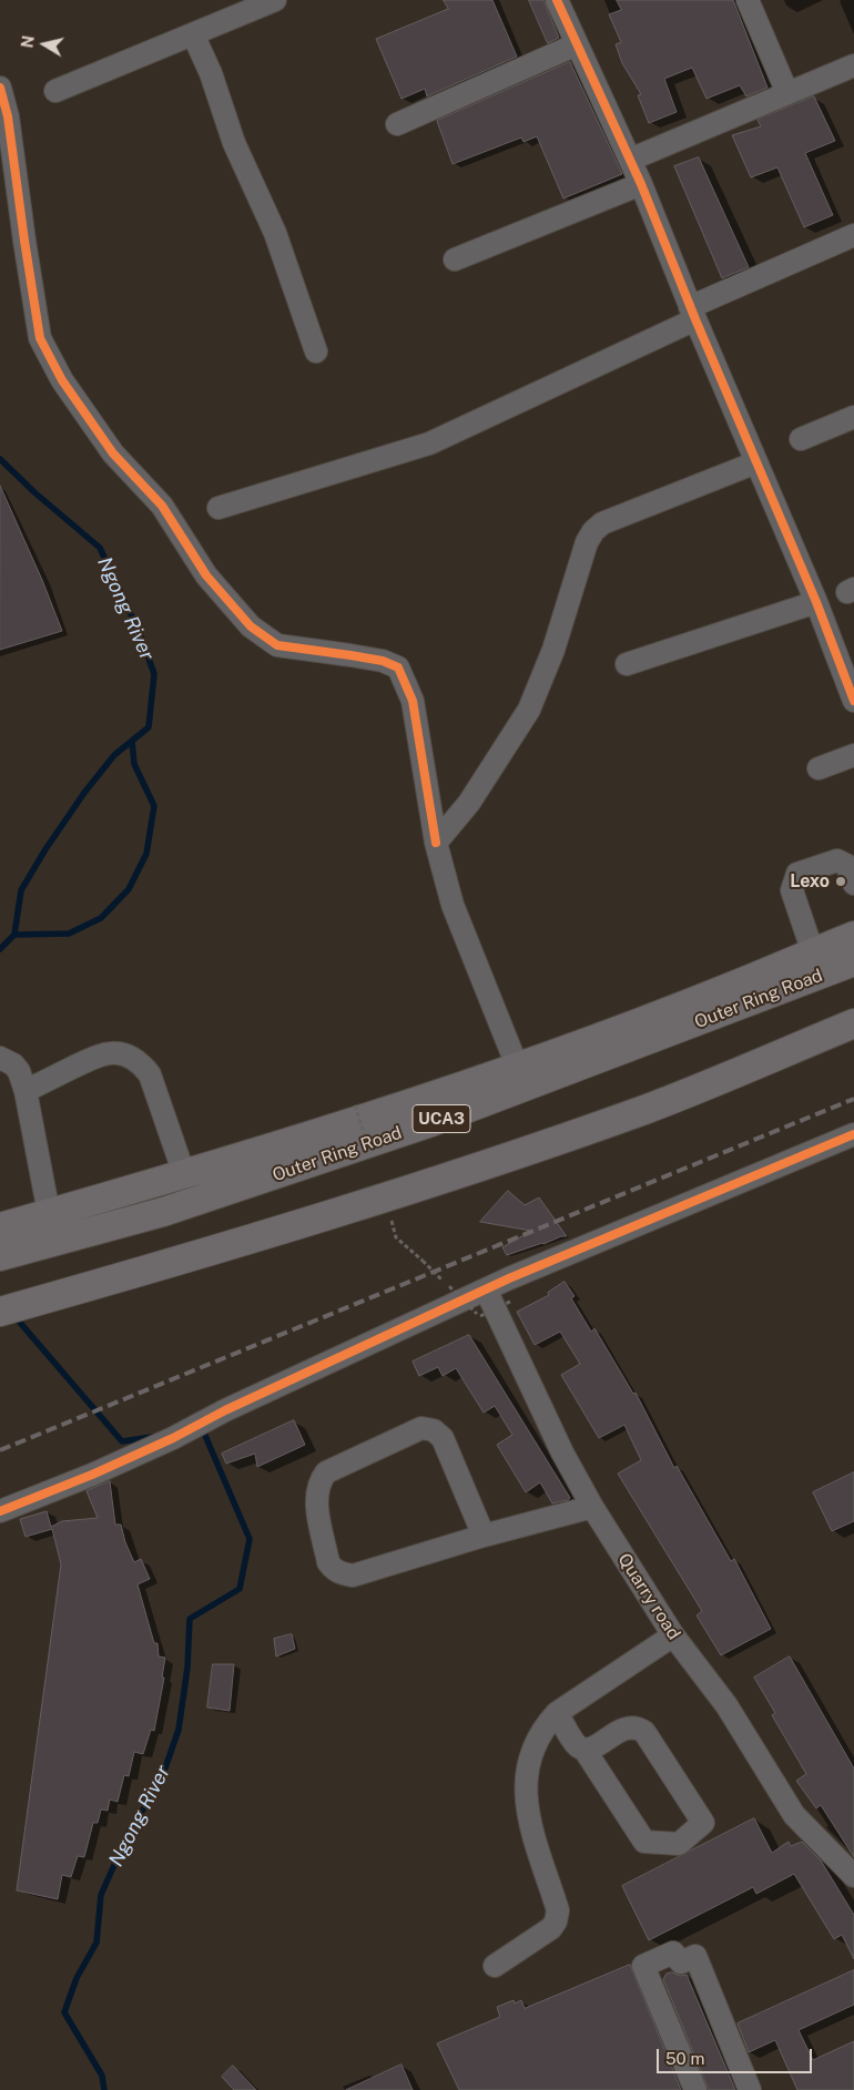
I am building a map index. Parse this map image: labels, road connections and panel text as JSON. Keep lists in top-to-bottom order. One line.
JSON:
{"streets":{"main road":["Outer Ring Road","UCA3"],"street":["Quarry road"]},"water":["Ngong River"],"places":["Lexo"],"scale_bar":"50 m","north":"left"}
